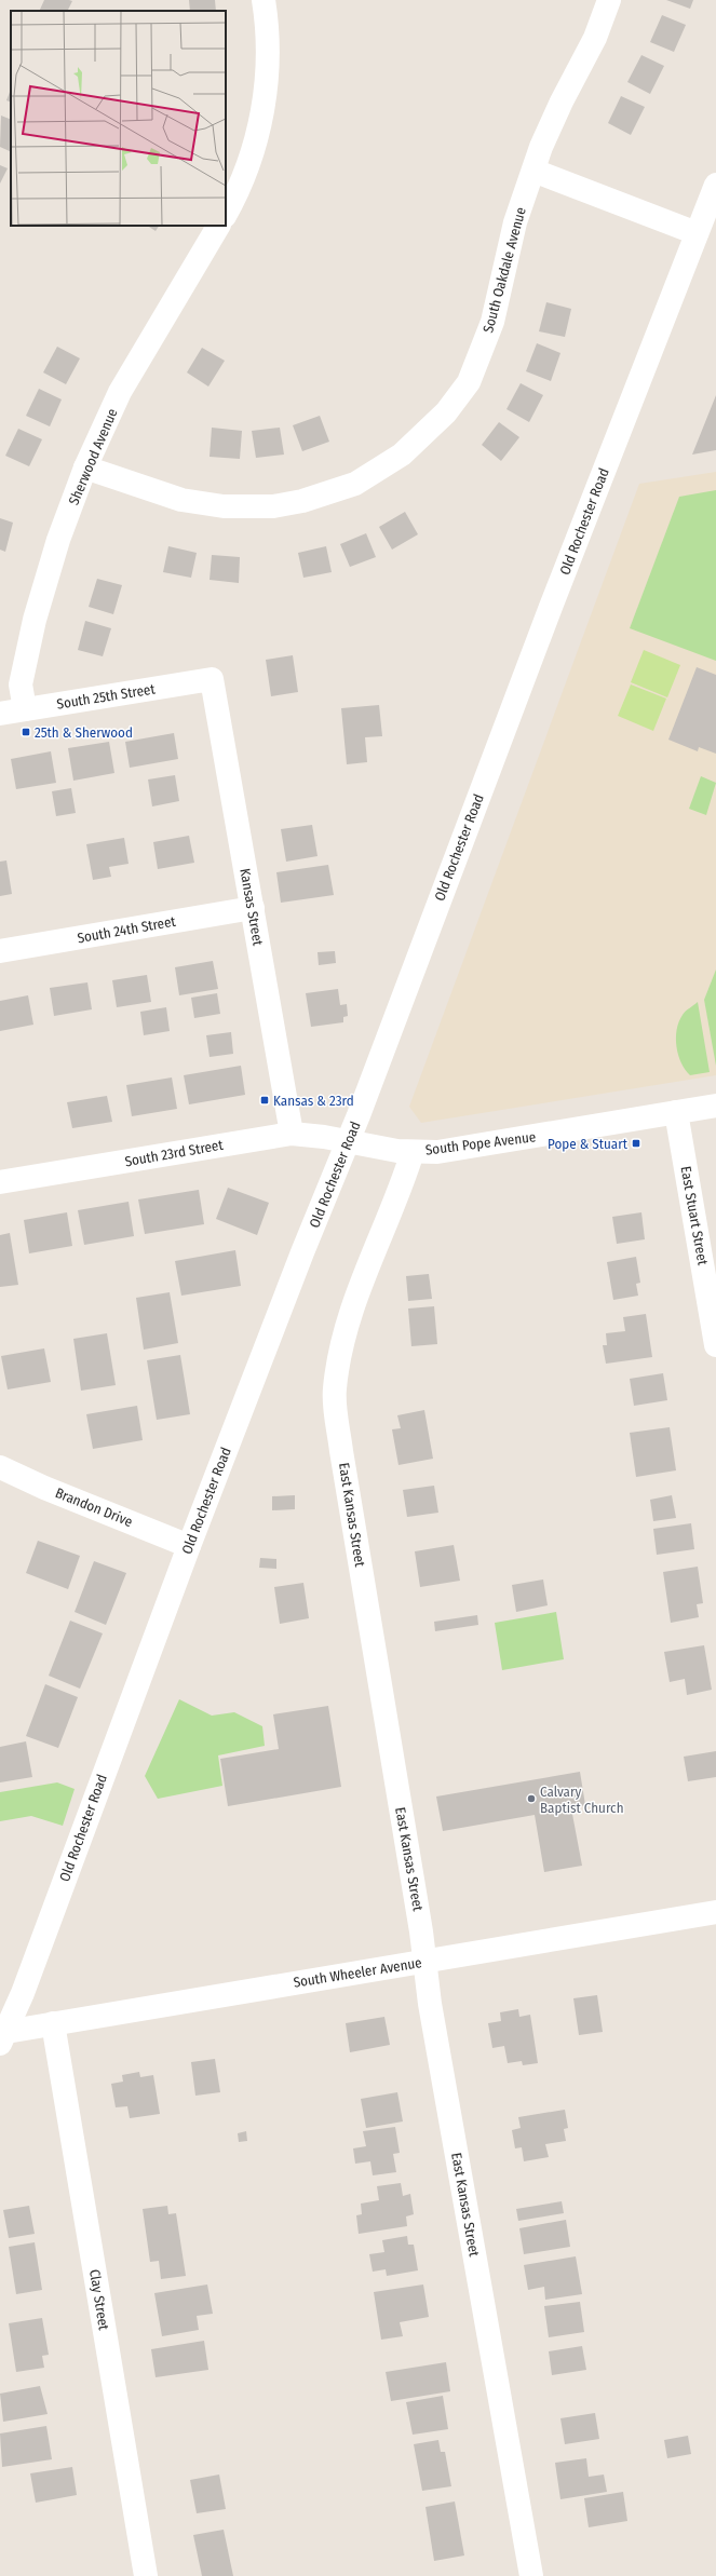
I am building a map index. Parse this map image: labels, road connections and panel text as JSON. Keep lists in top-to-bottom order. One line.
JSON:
{"streets":{"street":["South Oakdale Avenue","Sherwood Avenue","Old Rochester Road","South 25th Street","Kansas Street","South 24th Street","South Pope Avenue","South 23rd Street","East Stuart Street","Brandon Drive","East Kansas Street","South Wheeler Avenue","Clay Street"]},"crossings":[["South Oakdale Avenue","Sherwood Avenue"],["Sherwood Avenue","South 25th Street"],["Old Rochester Road","South Pope Avenue"],["Old Rochester Road","South 23rd Street"],["Old Rochester Road","Brandon Drive"],["Old Rochester Road","South Wheeler Avenue"],["South 25th Street","Kansas Street"],["Kansas Street","South 24th Street"],["Kansas Street","South 23rd Street"],["South Pope Avenue","South 23rd Street"],["South Pope Avenue","East Stuart Street"],["South Pope Avenue","East Kansas Street"],["East Kansas Street","South Wheeler Avenue"],["South Wheeler Avenue","Clay Street"]],"places":{"transit":["25th & Sherwood","Kansas & 23rd","Pope & Stuart"],"other":["Calvary Baptist Church"]}}
